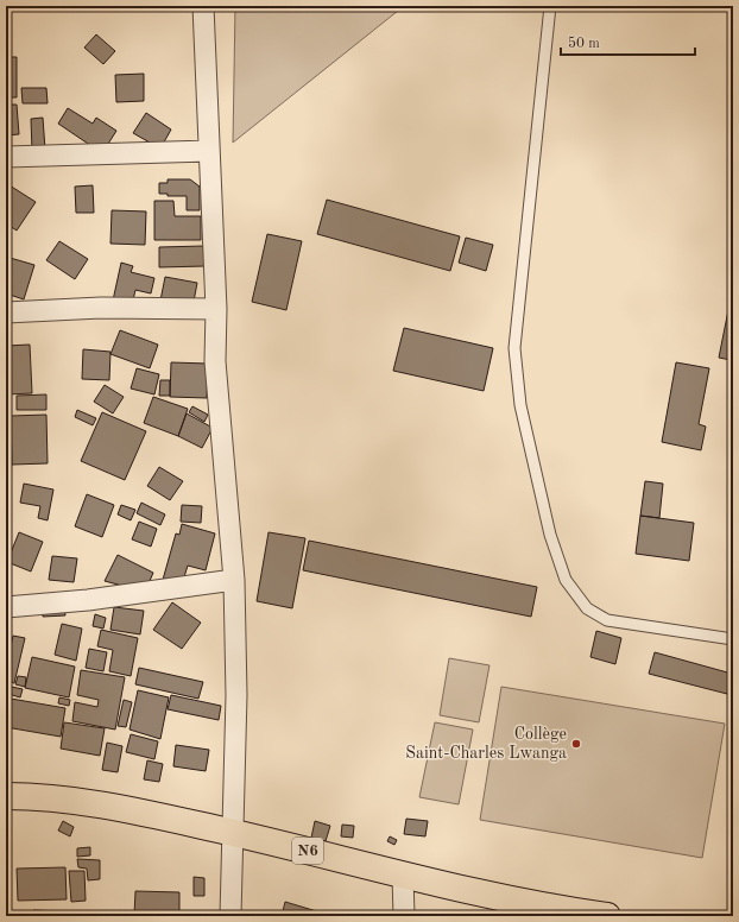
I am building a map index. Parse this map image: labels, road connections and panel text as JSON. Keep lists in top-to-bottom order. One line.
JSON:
{"streets":{"main road":["N6"]},"places":["Collège Saint-Charles Lwanga"],"scale_bar":"50 m"}
